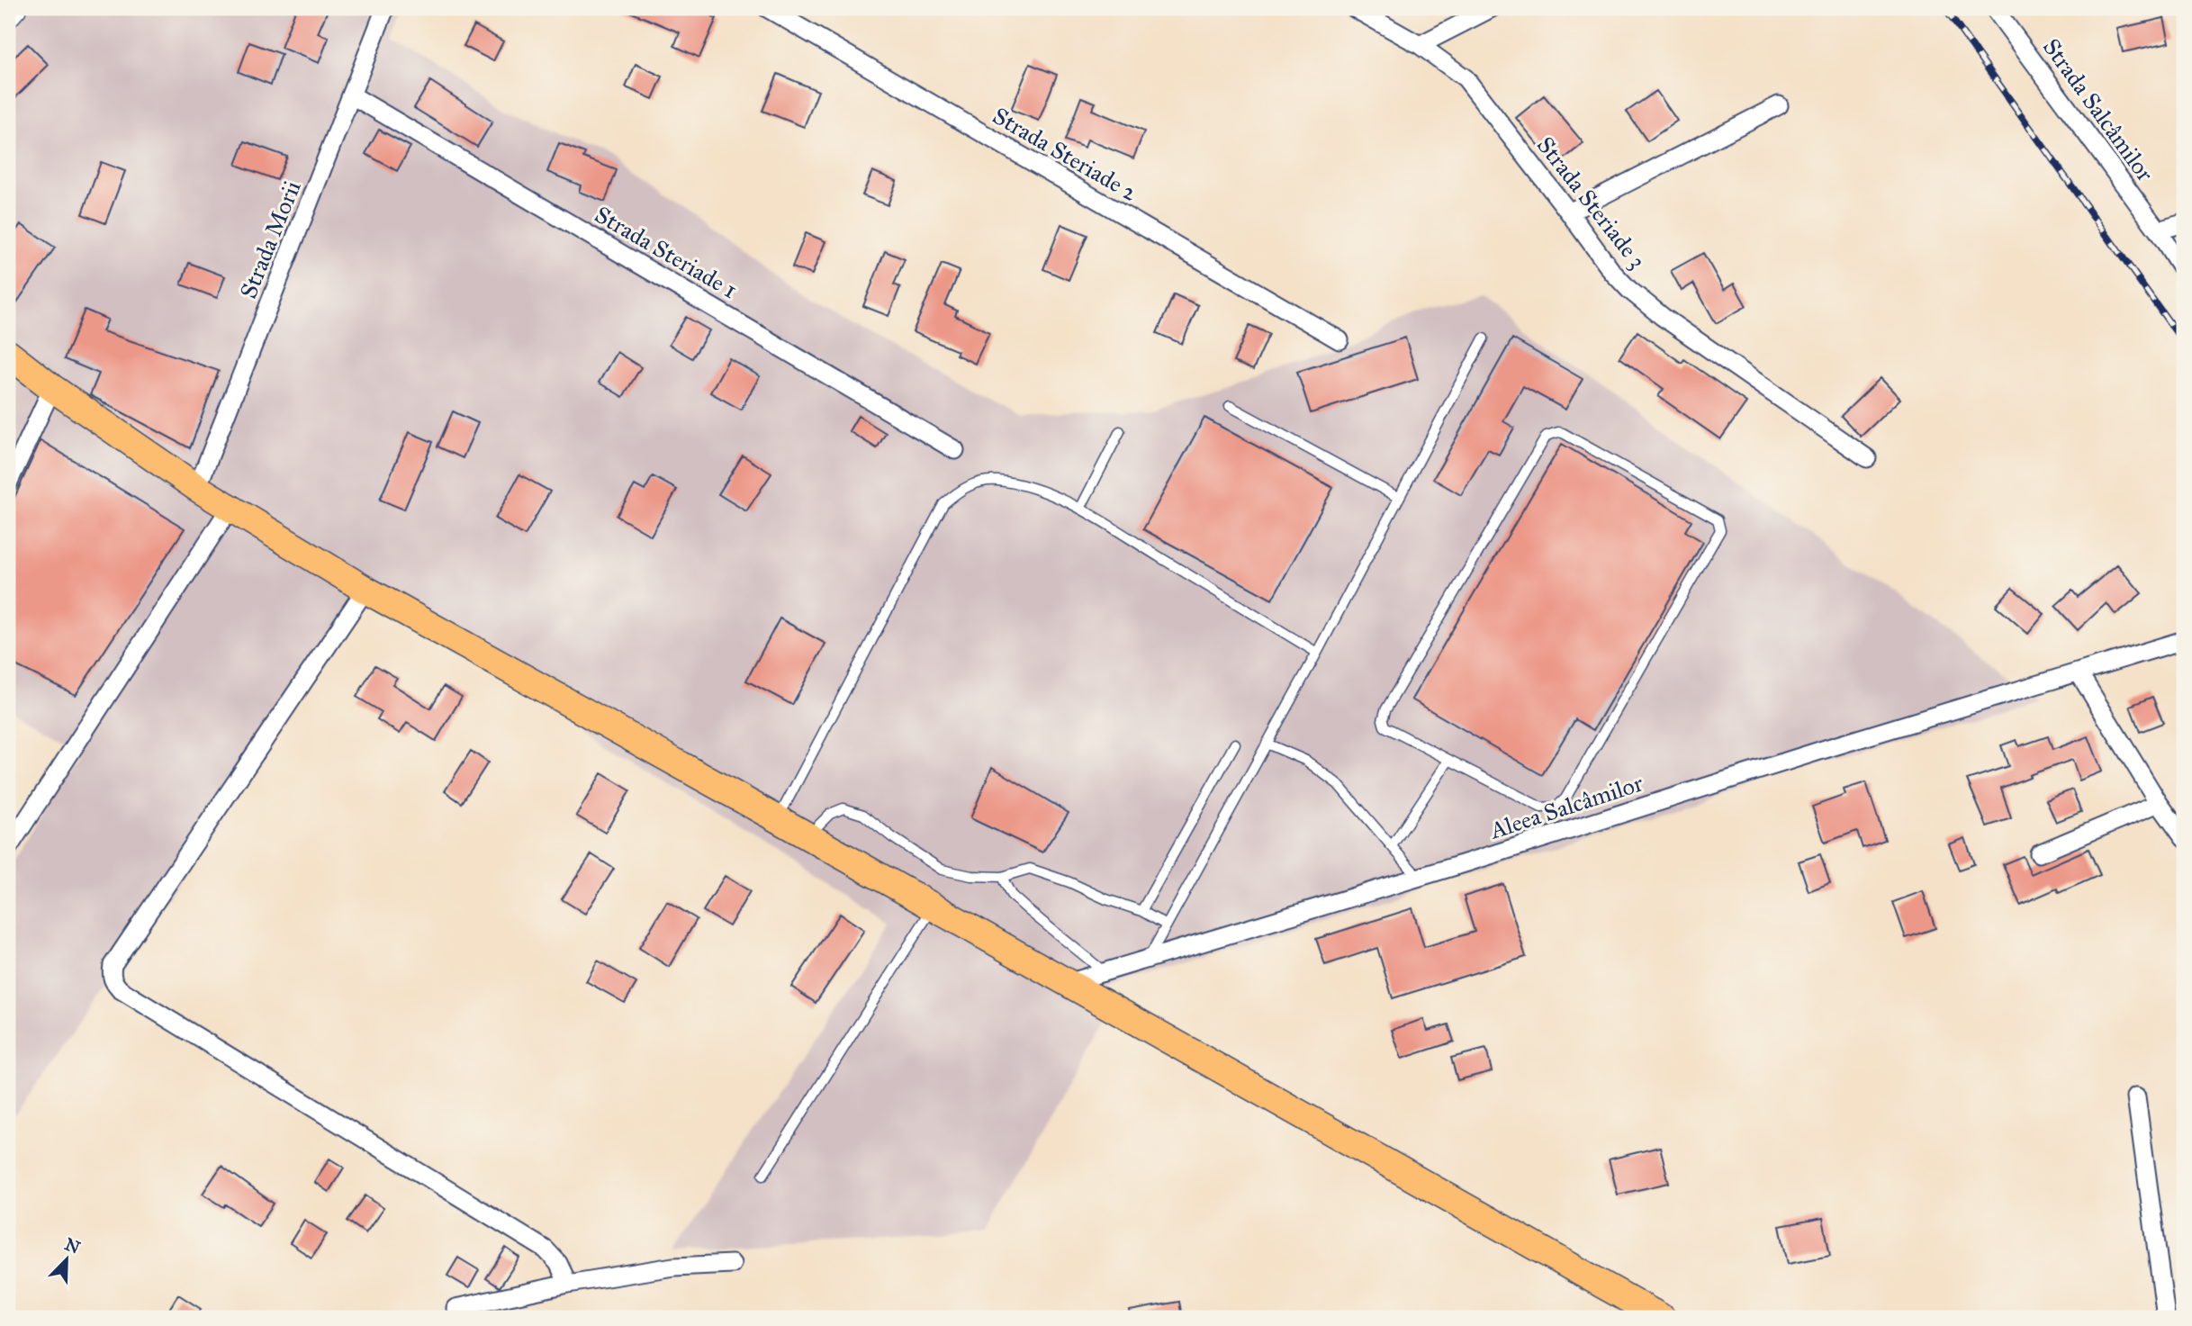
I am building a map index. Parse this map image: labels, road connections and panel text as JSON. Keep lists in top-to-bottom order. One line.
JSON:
{"streets":{"street":["Strada Salcâmilor","Strada Steriade 2","Strada Steriade 3","Strada Morii","Strada Steriade 1","Aleea Salcâmilor"]},"crossings":[["Strada Morii","Strada Steriade 1"]],"north":"top right"}
